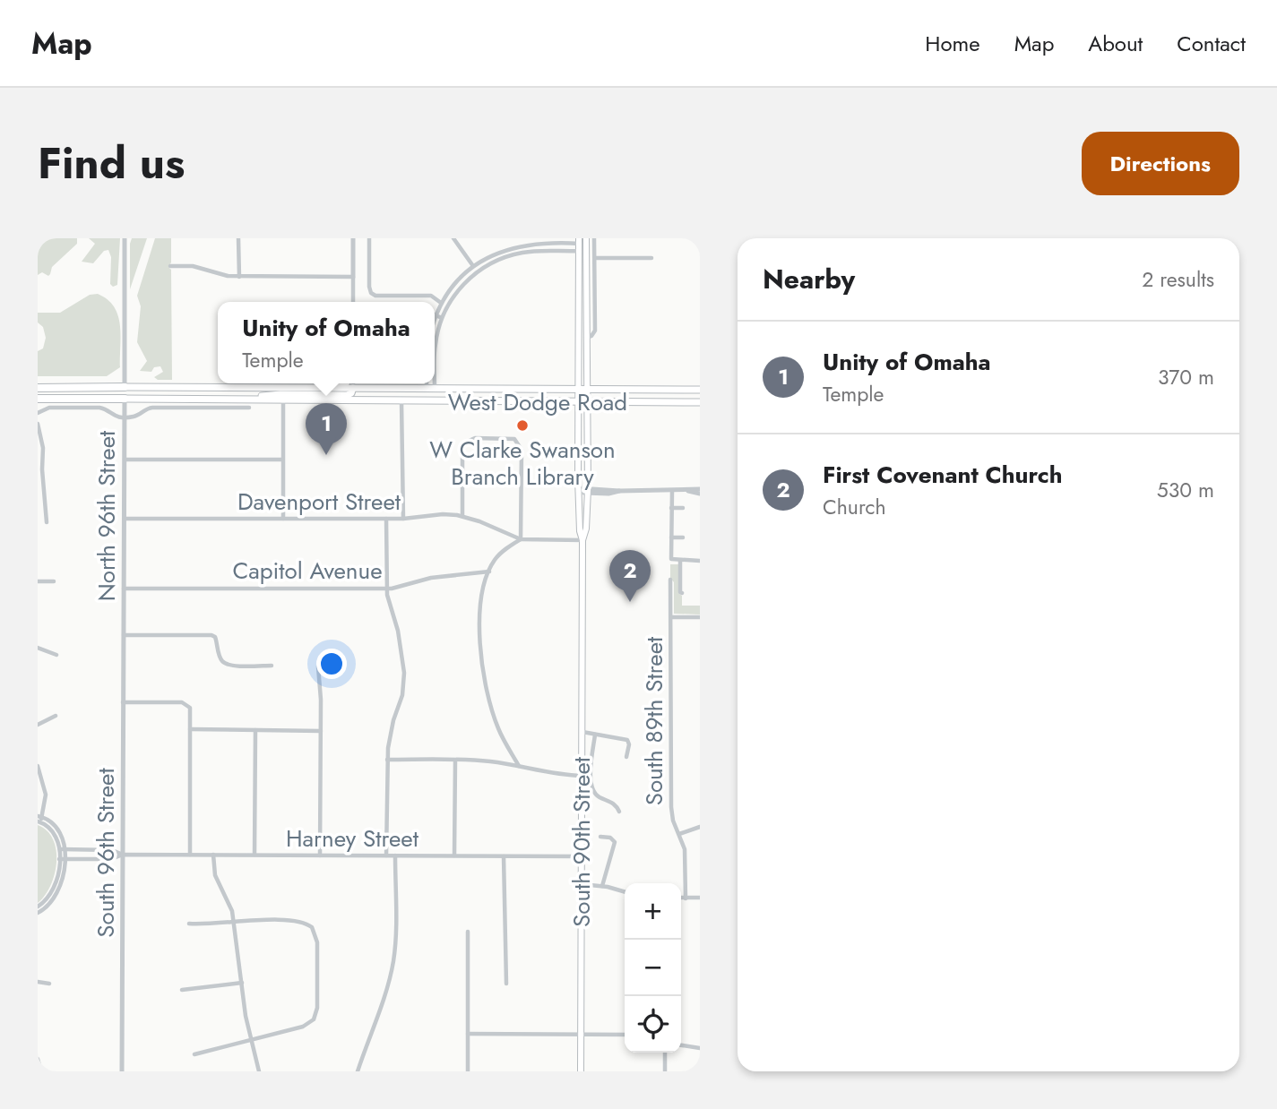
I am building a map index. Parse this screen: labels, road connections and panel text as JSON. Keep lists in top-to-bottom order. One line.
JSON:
{"streets":{"highway":["West Dodge Road"],"main road":["South 90th Street"],"street":["Davenport Street","North 96th Street","Capitol Avenue","South 89th Street","Harney Street","South 96th Street"]},"crossings":[["West Dodge Road","North 96th Street"],["Davenport Street","North 96th Street"],["Davenport Street","South 90th Street"],["North 96th Street","Capitol Avenue"],["North 96th Street","South 96th Street"],["Harney Street","South 90th Street"],["Harney Street","South 96th Street"]],"places":["W Clarke Swanson Branch Library"],"page":{"header":"Map","nav":["Home","Map","About","Contact"],"title":"Find us","buttons":"Directions","heading":["Nearby","2 results"],"popup":["Unity of Omaha","Temple"],"list":[{"mark":"1","name":"Unity of Omaha","note":"Temple","value":"370 m"},{"mark":"2","name":"First Covenant Church","note":"Church","value":"530 m"}],"pins":["1","2"],"map_buttons":["+","−"]}}
